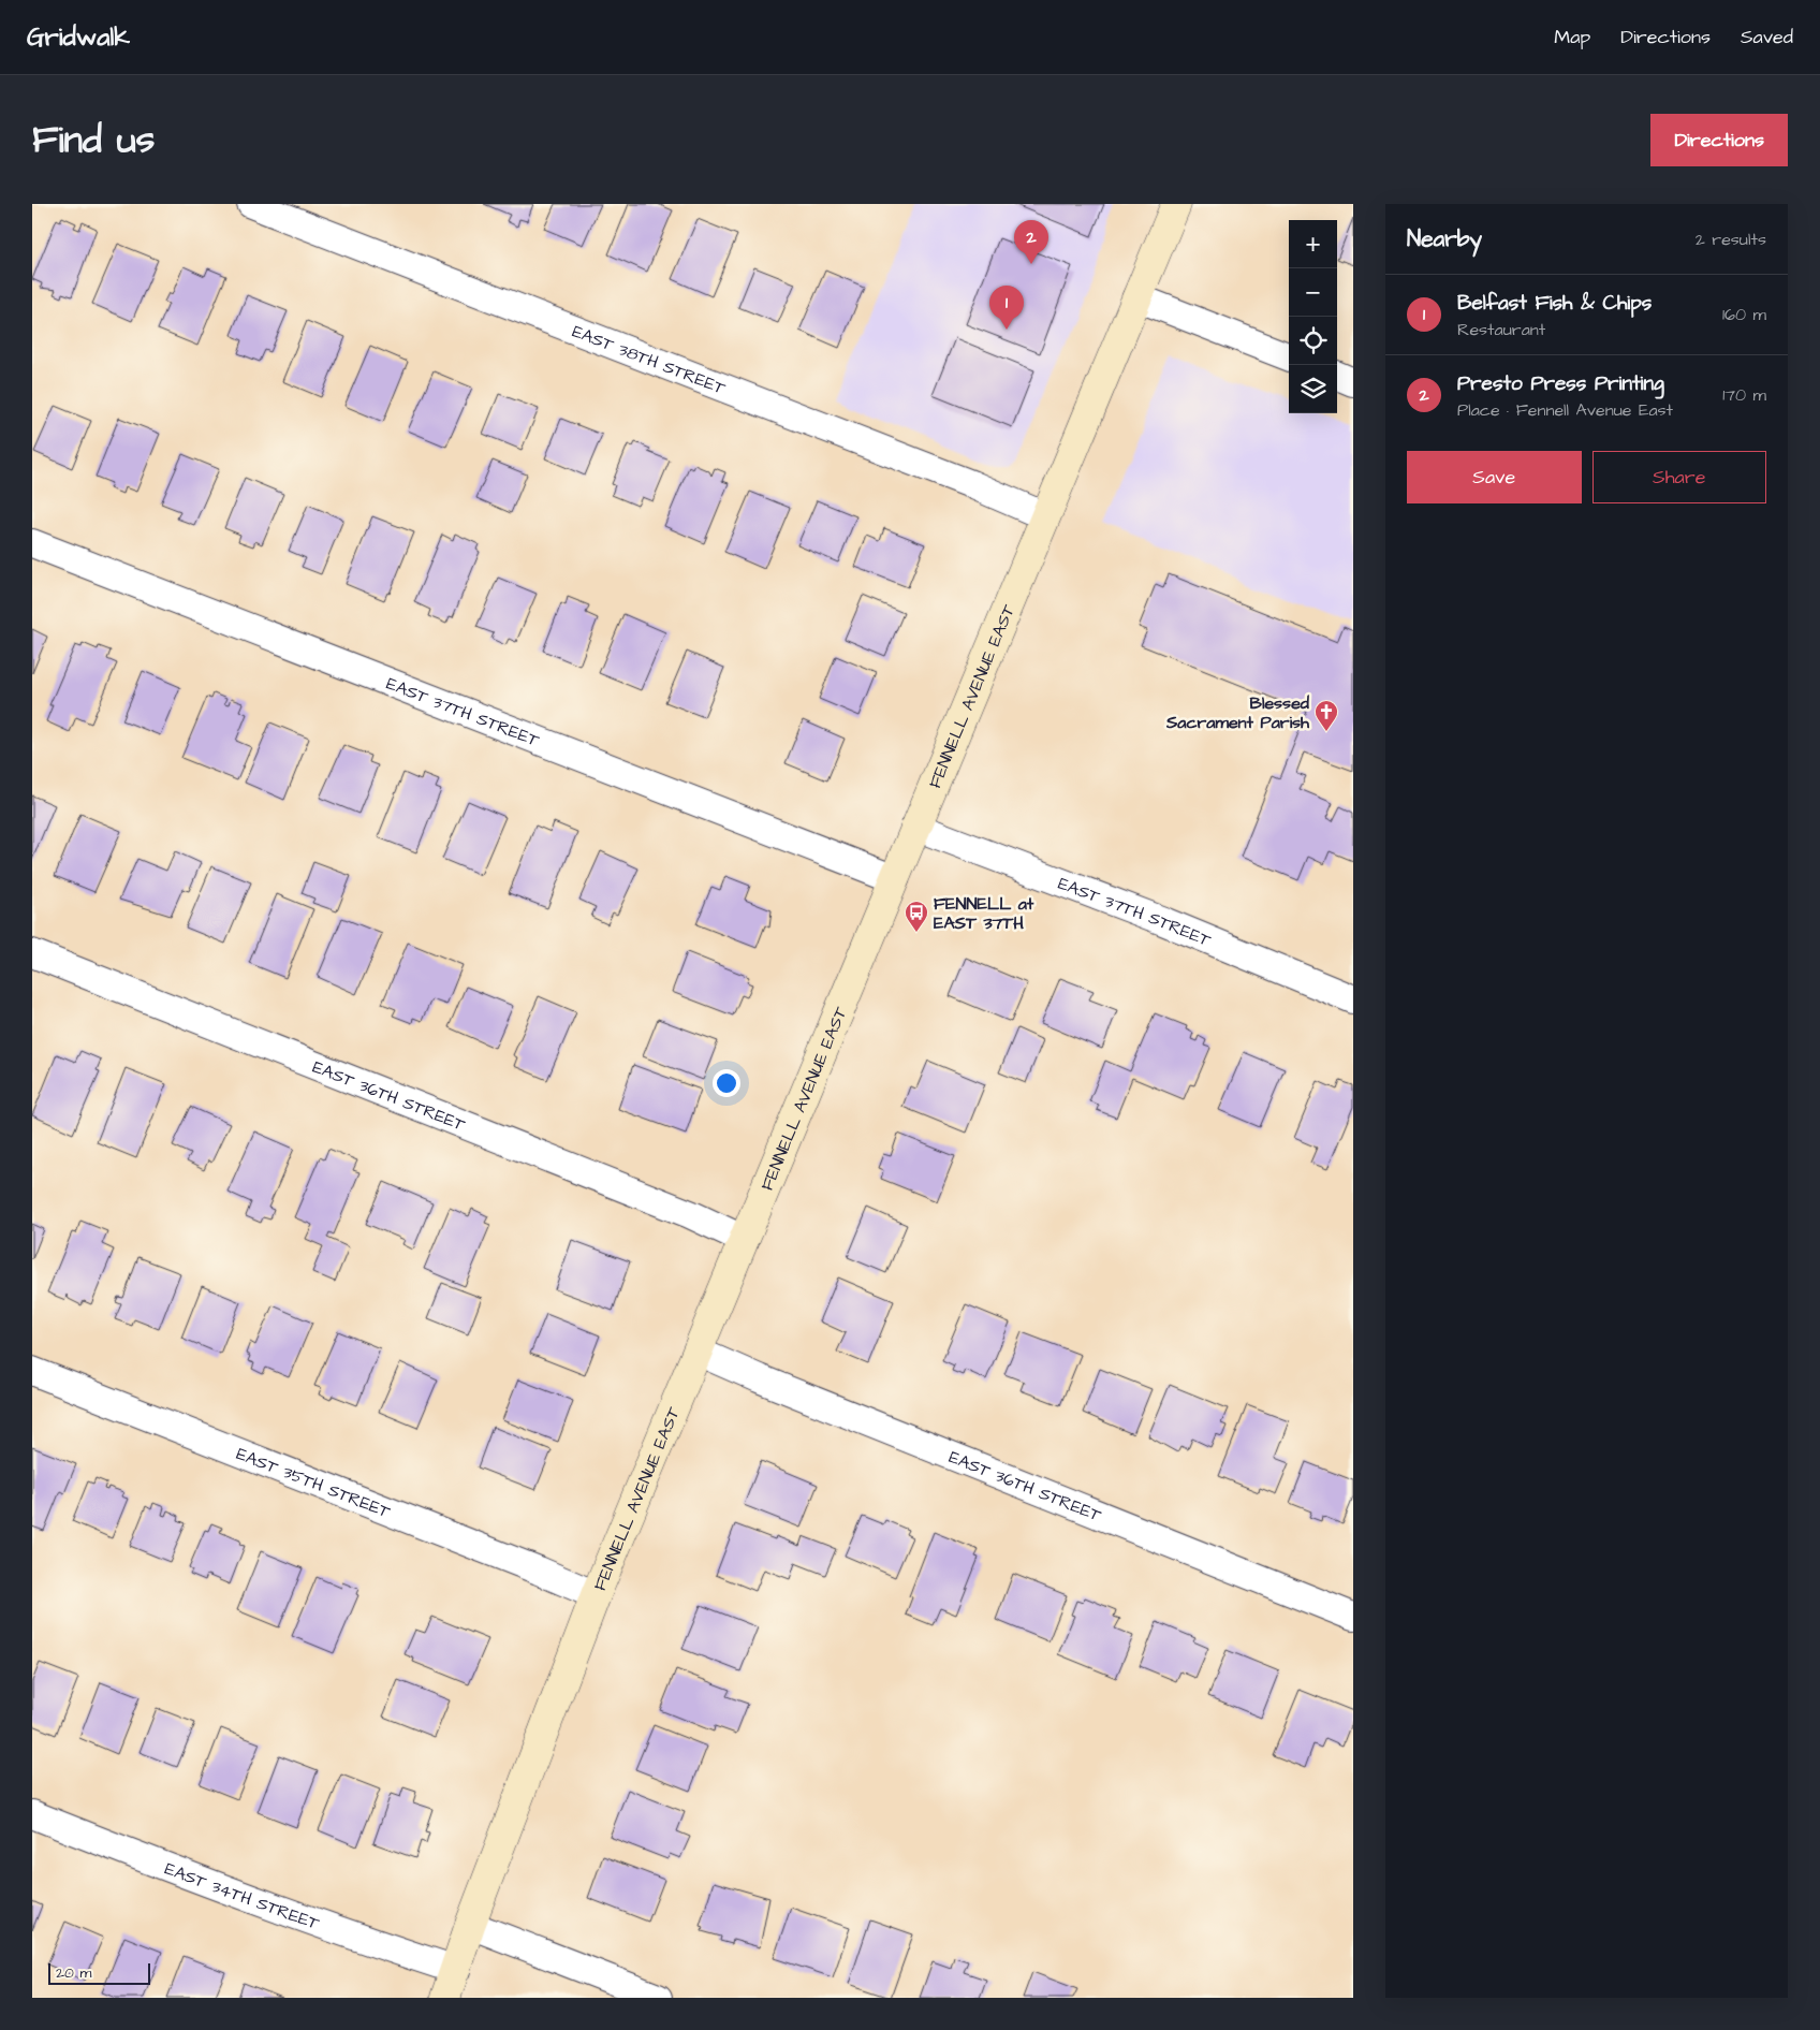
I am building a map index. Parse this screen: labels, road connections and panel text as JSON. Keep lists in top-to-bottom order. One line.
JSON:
{"streets":{"main road":["FENNELL AVENUE EAST"],"street":["EAST 38TH STREET","EAST 37TH STREET","EAST 36TH STREET","EAST 35TH STREET","EAST 34TH STREET"]},"crossings":[["EAST 38TH STREET","FENNELL AVENUE EAST"],["FENNELL AVENUE EAST","EAST 37TH STREET"],["FENNELL AVENUE EAST","EAST 36TH STREET"],["FENNELL AVENUE EAST","EAST 35TH STREET"],["FENNELL AVENUE EAST","EAST 34TH STREET"]],"places":{"church":["Blessed Sacrament Parish"],"bus stop":["FENNELL at EAST 37TH"]},"scale_bar":"20 m","page":{"header":"Gridwalk","nav":["Map","Directions","Saved"],"title":"Find us","buttons":["Directions",["Save","Share"]],"heading":["Nearby","2 results"],"map_buttons":["+","−"],"pins":["2","1"],"list":[{"mark":"1","name":"Belfast Fish & Chips","note":"Restaurant","value":"160 m"},{"mark":"2","name":"Presto Press Printing","note":"Place · Fennell Avenue East","value":"170 m"}],"scale":"20 m"}}
